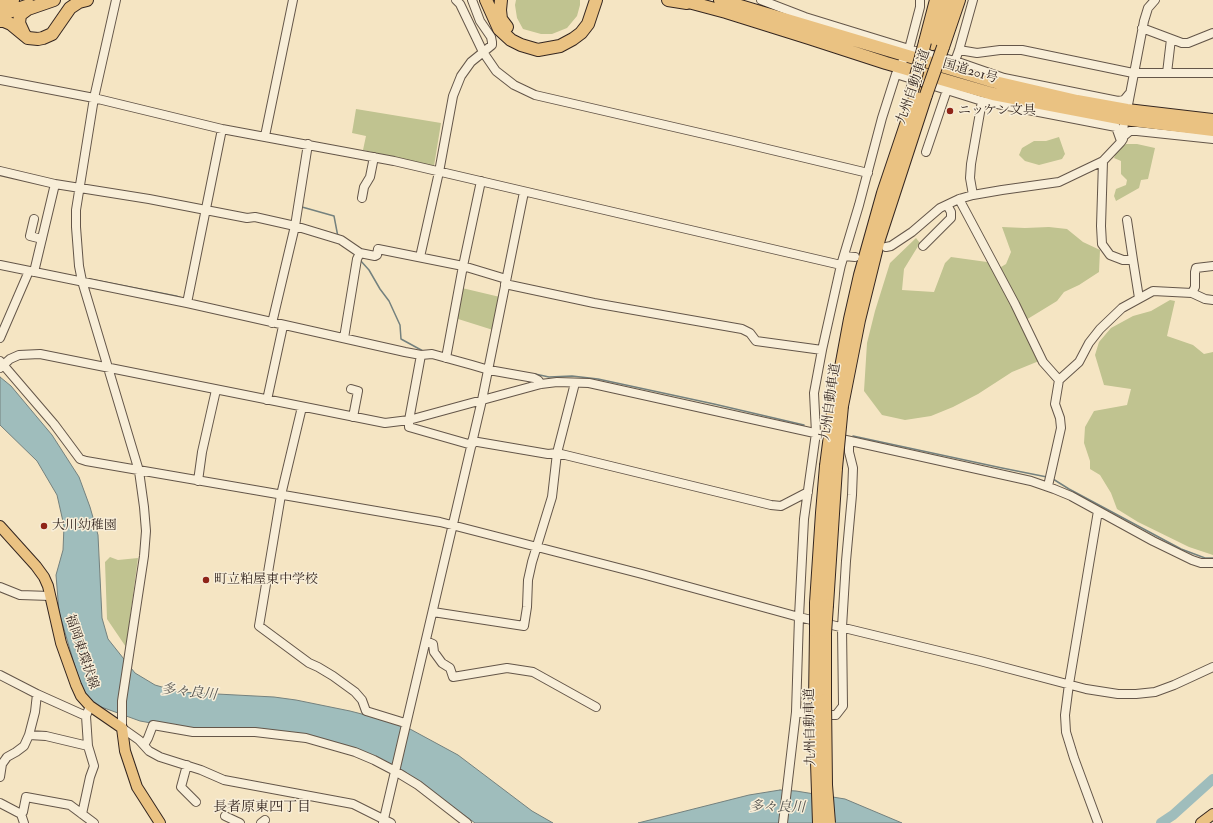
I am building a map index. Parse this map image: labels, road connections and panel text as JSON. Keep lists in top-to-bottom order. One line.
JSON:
{"streets":{"highway":["国道201号","九州自動車道"],"main road":["福岡東環状線"]},"districts":["長者原東四丁目"],"water":["多々良川"],"places":["ニッケン文具","大川幼稚園","町立粕屋東中学校"]}
